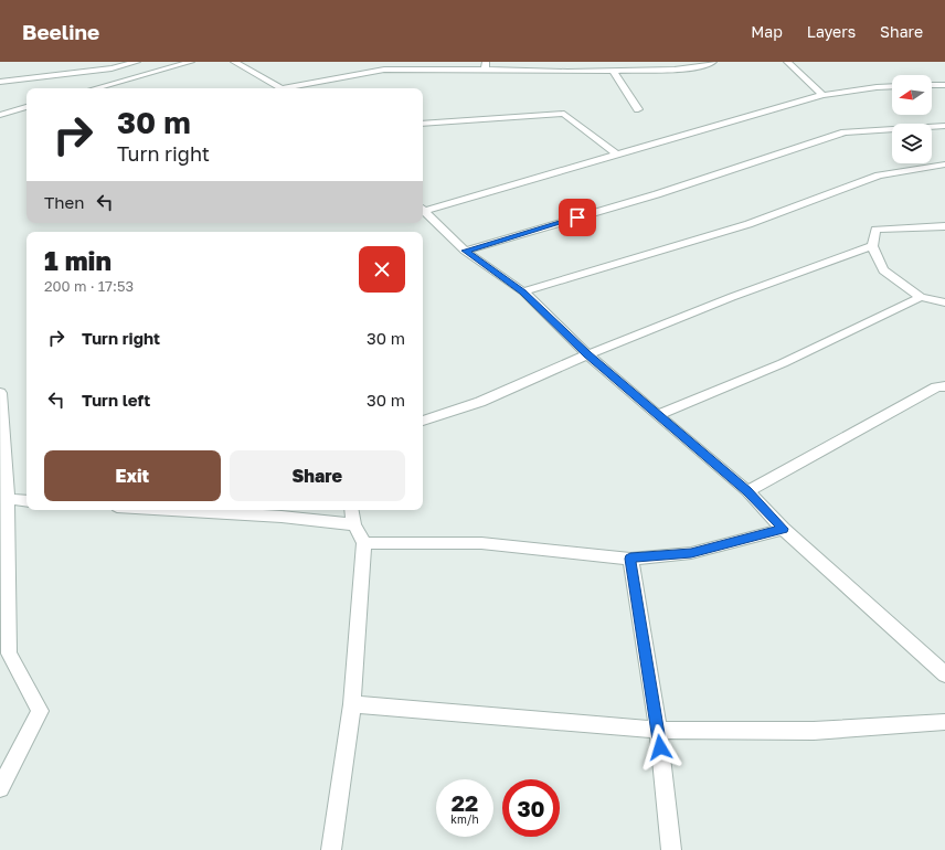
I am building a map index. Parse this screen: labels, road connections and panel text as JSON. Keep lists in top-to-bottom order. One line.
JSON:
{"north":"left","page":{"header":"Beeline","nav":["Map","Layers","Share"],"turn":["30 m","Turn right"],"then":"Then","heading":["1 min","200 m · 17:53"],"list":[{"name":"Turn right","value":"30 m"},{"name":"Turn left","value":"30 m"}],"buttons":["Exit","Share"],"speed":"22 km/h","limit":"30"}}
